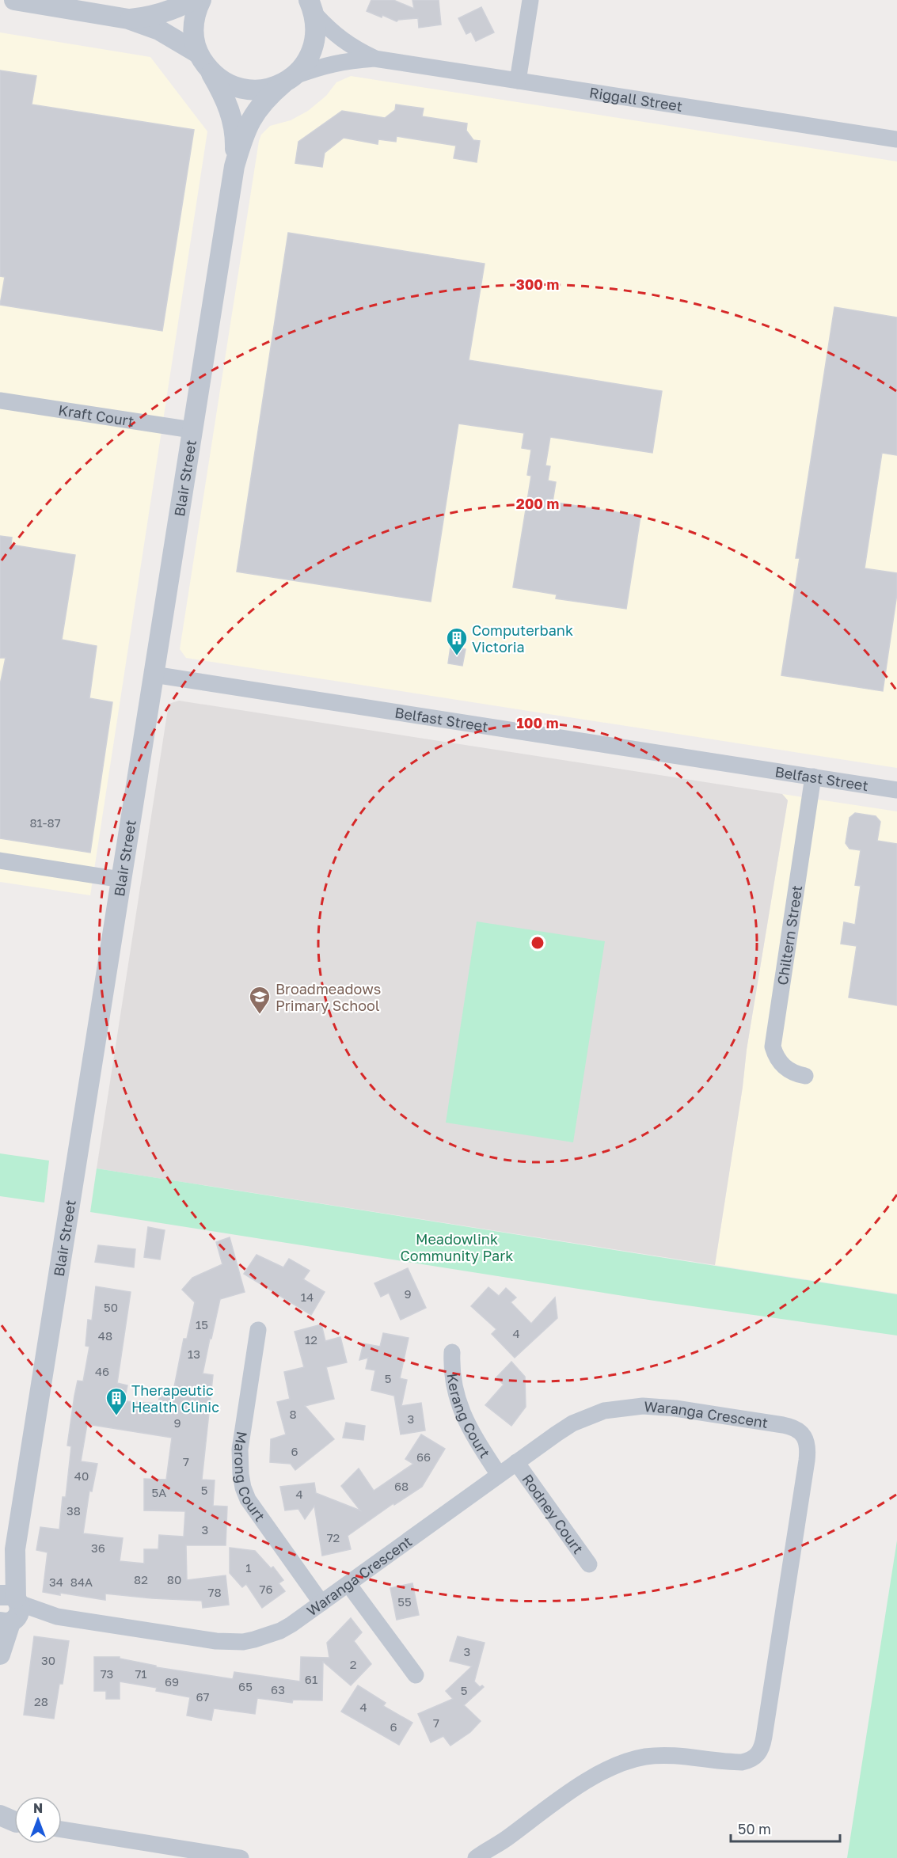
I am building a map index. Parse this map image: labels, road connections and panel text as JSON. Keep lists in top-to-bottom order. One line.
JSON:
{"streets":{"street":["Riggall Street","Kraft Court","Blair Street","Belfast Street","Chiltern Street","Kerang Court","Waranga Crescent","Marong Court","Rodney Court"]},"crossings":[["Riggall Street","Blair Street"],["Kraft Court","Blair Street"],["Blair Street","Belfast Street"],["Blair Street","Waranga Crescent"],["Belfast Street","Chiltern Street"],["Kerang Court","Waranga Crescent"],["Waranga Crescent","Marong Court"],["Waranga Crescent","Rodney Court"]],"parks":["Meadowlink Community Park"],"places":{"building":["Computerbank Victoria","Therapeutic Health Clinic"],"school or university":["Broadmeadows Primary School"]},"house_numbers":["81-87","9","14","50","15","4","48","12","13","46","5","8","3","9","6","66","7","40","68","5","5A","4","38","3","72","36","1","82","80","34","84A","76","78","55","3","30","2","73","71","61","69","65","63","5","67","28","4","7","6"],"scale_bar":"50 m","north":"top","rings":["300 m","200 m","100 m"]}
